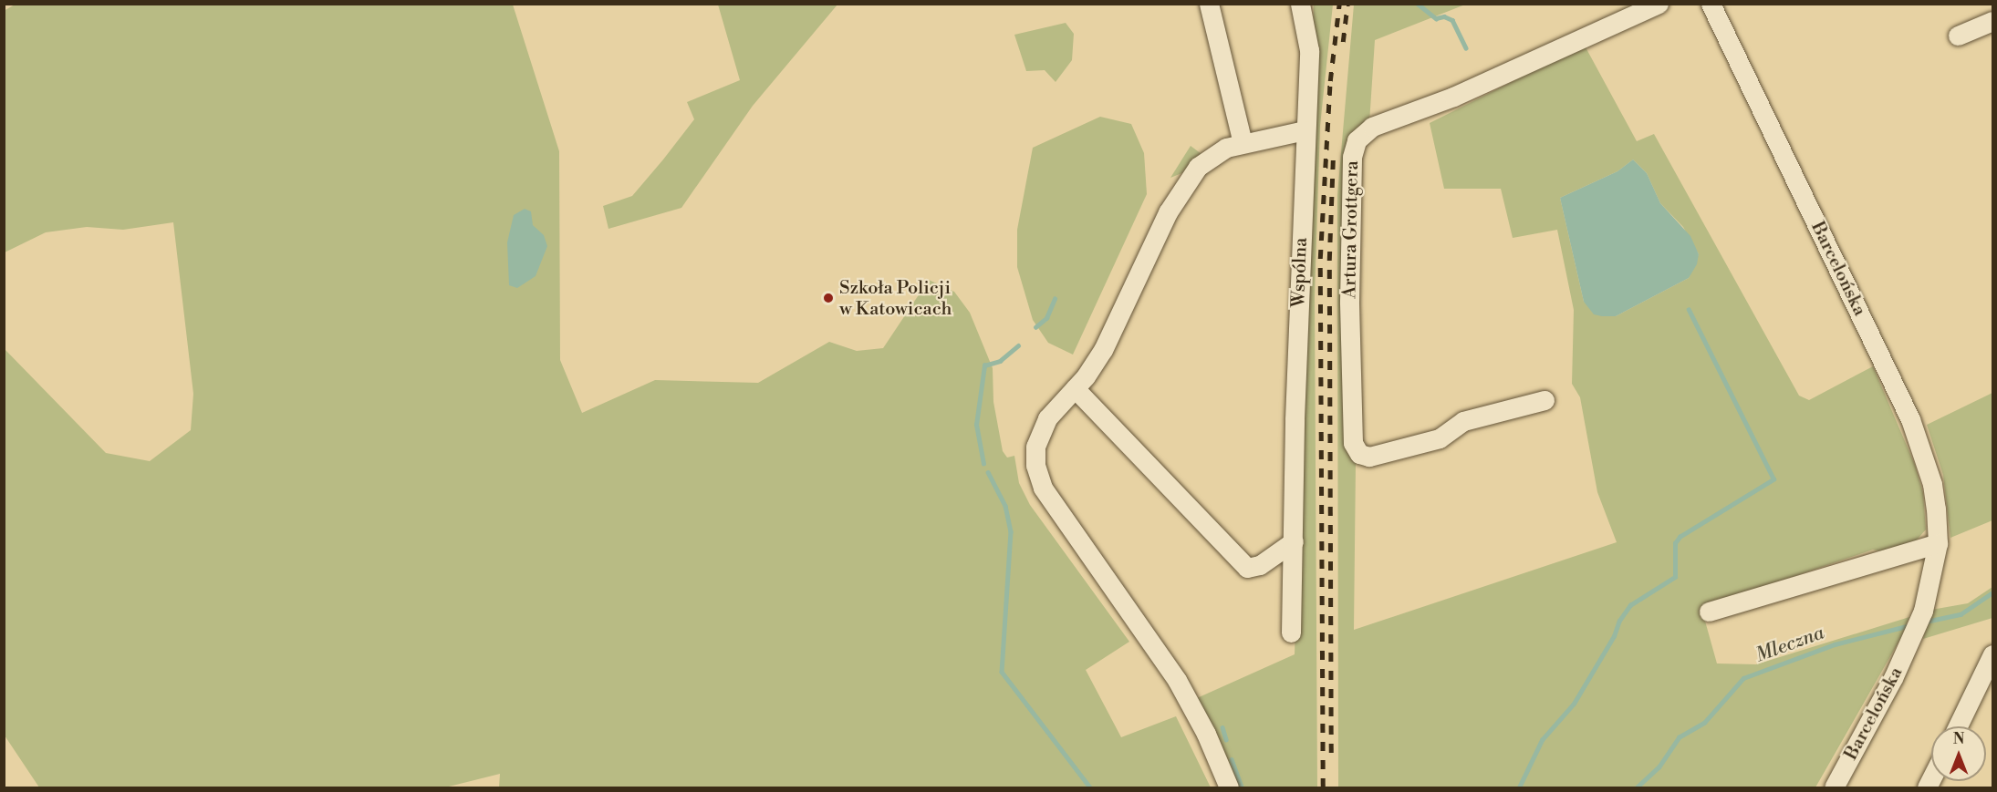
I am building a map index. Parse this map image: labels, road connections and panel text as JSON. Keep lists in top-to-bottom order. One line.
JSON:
{"streets":{"street":["Artura Grottgera","Barcelońska","Wspólna"]},"water":["Mleczna"],"places":["Szkoła Policji w Katowicach"],"north":"top"}
